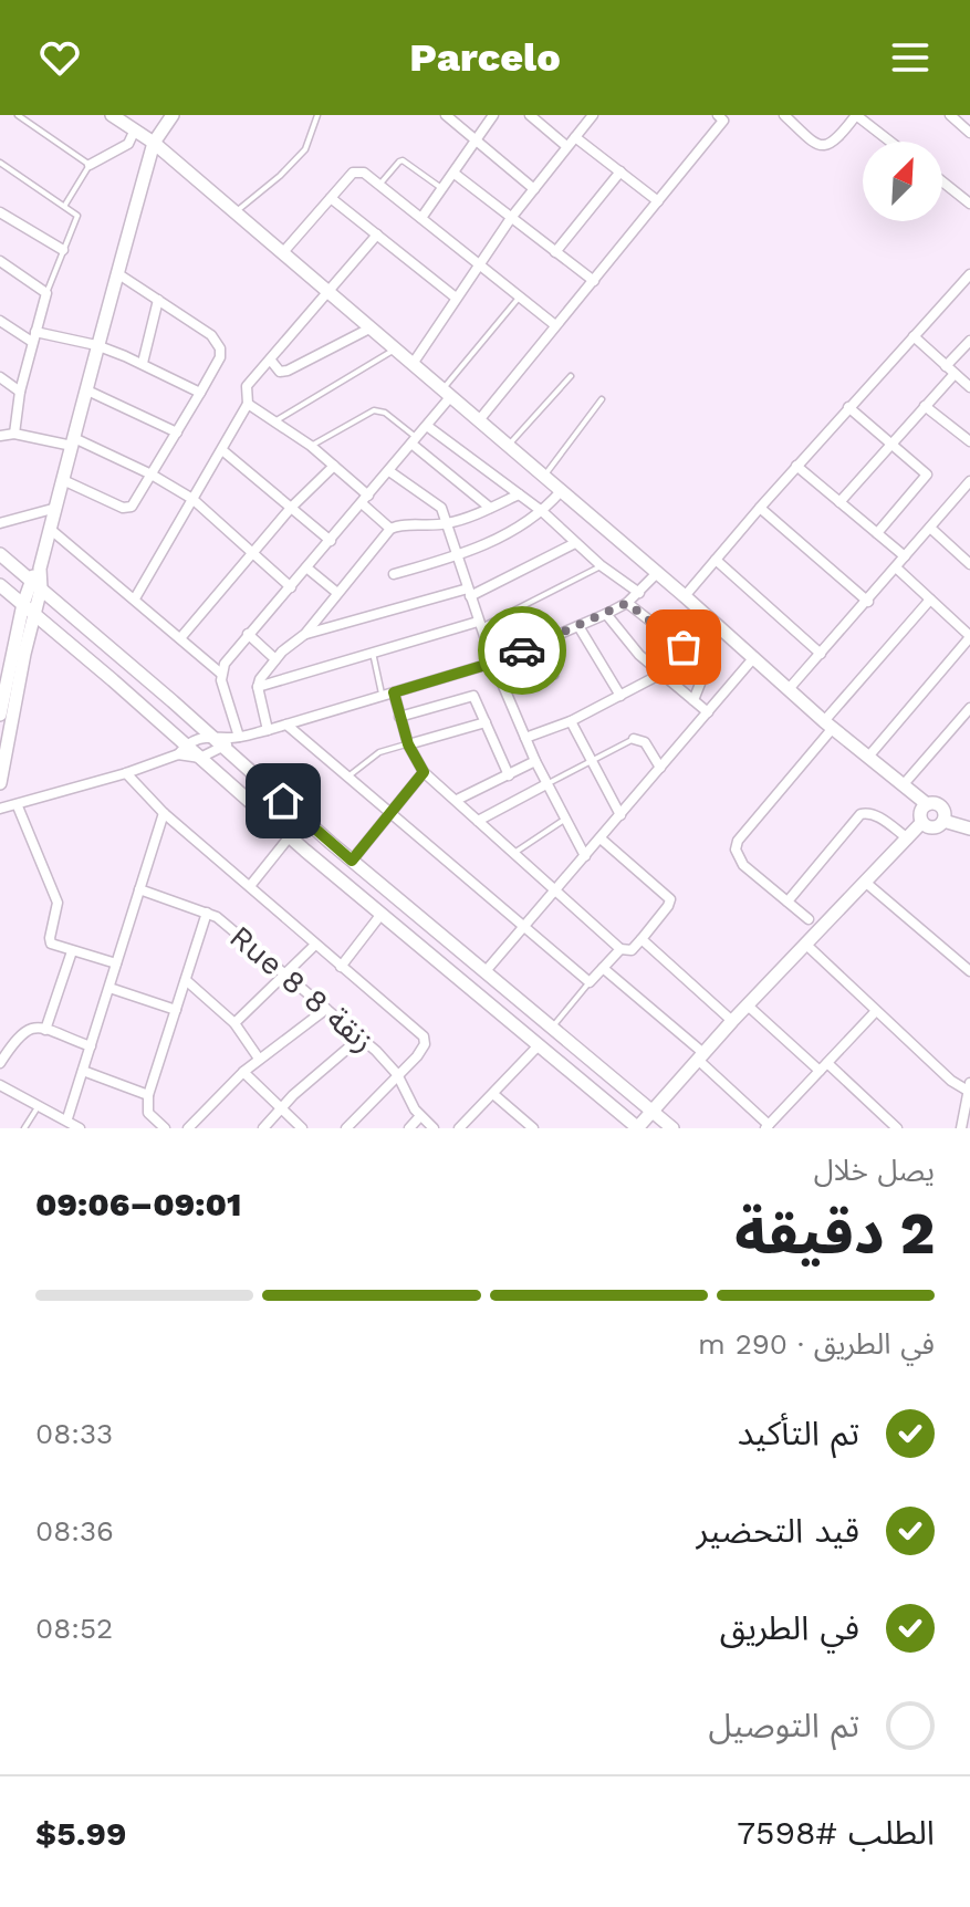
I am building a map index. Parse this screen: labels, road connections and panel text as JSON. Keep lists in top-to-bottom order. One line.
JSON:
{"streets":{"street":["Rue 8 8 زنقة"]},"north":"top right","page":{"header":"Parcelo","heading":["2 دقيقة","يصل خلال","09:01–09:06"],"panel":["الطلب #7598","$5.99"],"bar":"في الطريق · 290 m","list":[["تم التأكيد","08:33"],["قيد التحضير","08:36"],["في الطريق","08:52"],"تم التوصيل"]}}
